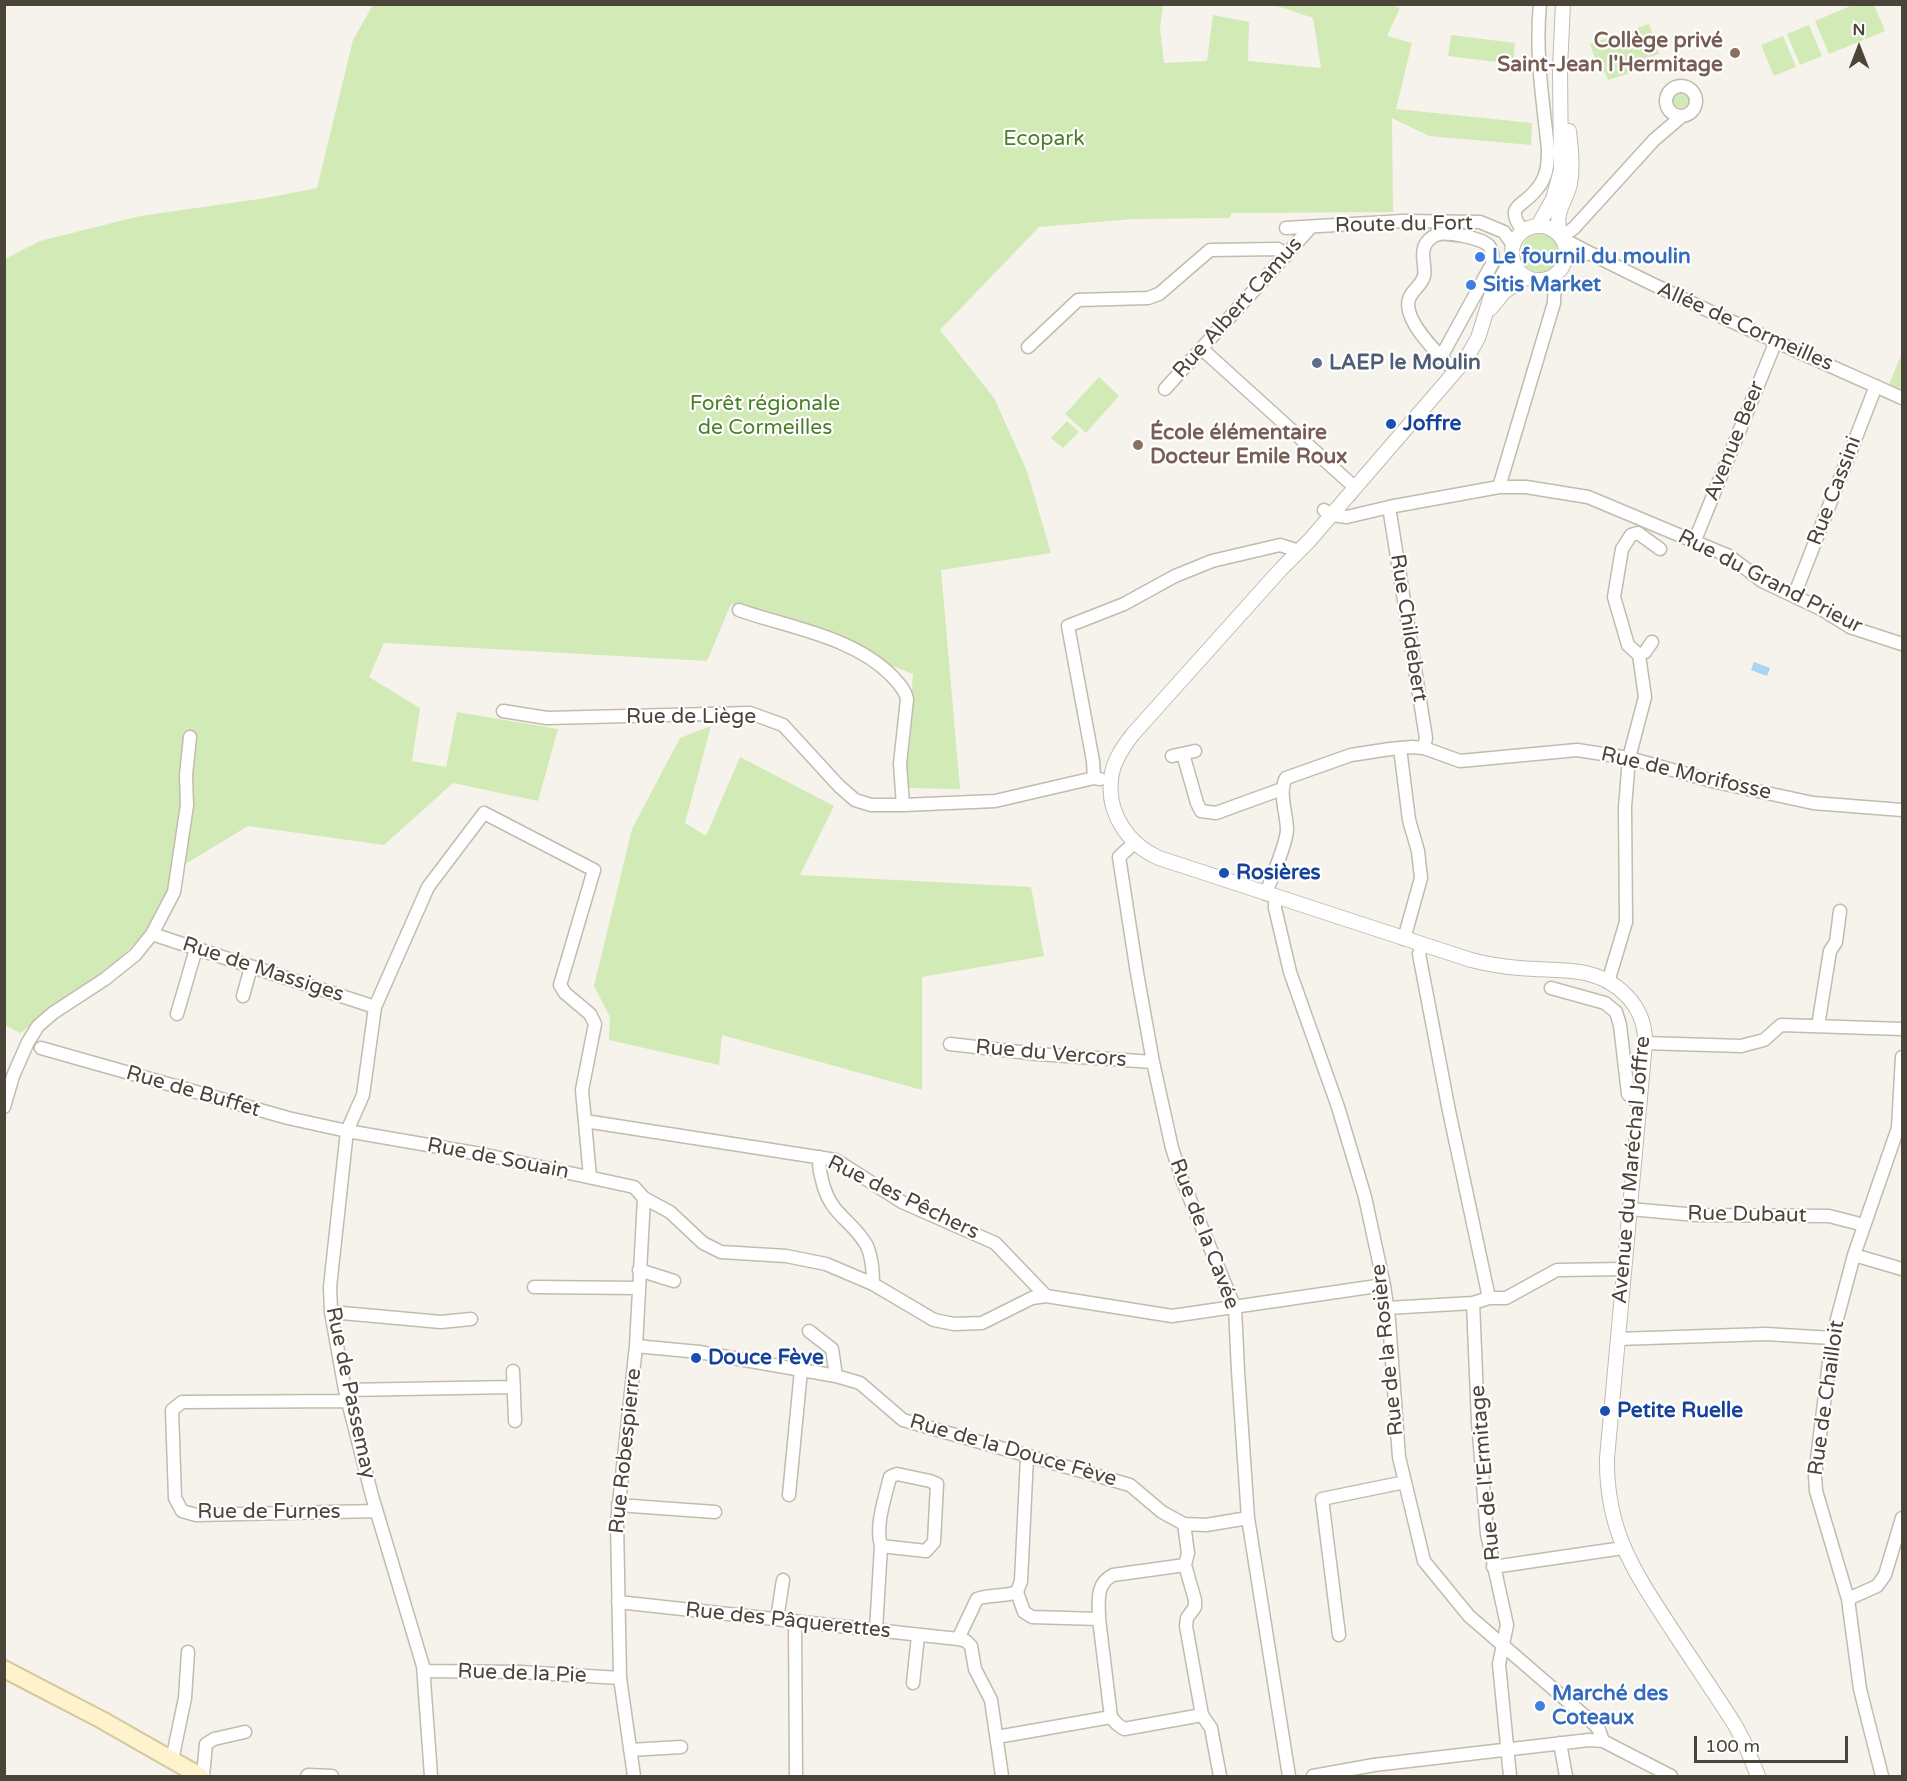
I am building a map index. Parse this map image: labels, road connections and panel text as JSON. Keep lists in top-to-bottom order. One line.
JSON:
{"streets":{"street":["Route du Fort","Rue Albert Camus","Allée de Cormeilles","Avenue Beer","Rue Cassini","Rue du Grand Prieur","Rue Childebert","Rue de Liège","Rue de Morifosse","Rue de Massiges","Rue du Vercors","Rue de Buffet","Rue de Souain","Avenue du Maréchal Joffre","Rue des Pêchers","Rue Dubaut","Rue de la Cavée","Rue de la Rosière","Rue de Passemay","Rue de Chailloit","Rue Robespierre","Rue de la Douce Fève","Rue de l'Ermitage","Rue de Furnes","Rue des Pâquerettes","Rue de la Pie"]},"crossings":[["Route du Fort","Rue Albert Camus"],["Route du Fort","Allée de Cormeilles"],["Allée de Cormeilles","Avenue Beer"],["Allée de Cormeilles","Rue Cassini"],["Avenue Beer","Rue du Grand Prieur"],["Rue Cassini","Rue du Grand Prieur"],["Rue du Grand Prieur","Rue Childebert"],["Rue du Grand Prieur","Avenue du Maréchal Joffre"],["Rue Childebert","Rue de Morifosse"],["Rue de Massiges","Rue de Passemay"],["Rue du Vercors","Rue de la Cavée"],["Rue de Buffet","Rue de Souain"],["Rue de Buffet","Rue de Passemay"],["Rue de Souain","Rue des Pêchers"],["Rue de Souain","Rue de Passemay"],["Rue de Souain","Rue Robespierre"],["Avenue du Maréchal Joffre","Rue Dubaut"],["Avenue du Maréchal Joffre","Rue de la Cavée"],["Avenue du Maréchal Joffre","Rue de la Rosière"],["Rue des Pêchers","Rue de Passemay"],["Rue Dubaut","Rue de Chailloit"],["Rue de la Rosière","Rue de l'Ermitage"],["Rue de Passemay","Rue de Furnes"],["Rue de Passemay","Rue de la Pie"],["Rue Robespierre","Rue de la Douce Fève"],["Rue Robespierre","Rue des Pâquerettes"],["Rue Robespierre","Rue de la Pie"]],"parks":["Ecopark","Forêt régionale de Cormeilles"],"places":["Collège privé Saint-Jean l'Hermitage","Le fournil du moulin","Sitis Market","LAEP le Moulin","Joffre","École élémentaire Docteur Emile Roux","Rosières","Douce Fève","Petite Ruelle","Marché des Coteaux"],"scale_bar":"100 m","north":"top"}
